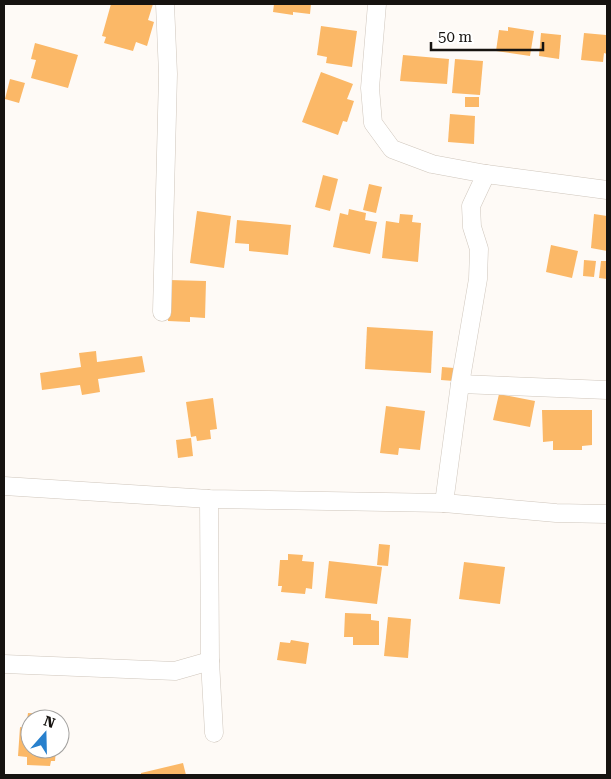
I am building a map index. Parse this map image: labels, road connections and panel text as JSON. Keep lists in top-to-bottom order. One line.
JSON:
{"scale_bar":"50 m","north":"top"}
